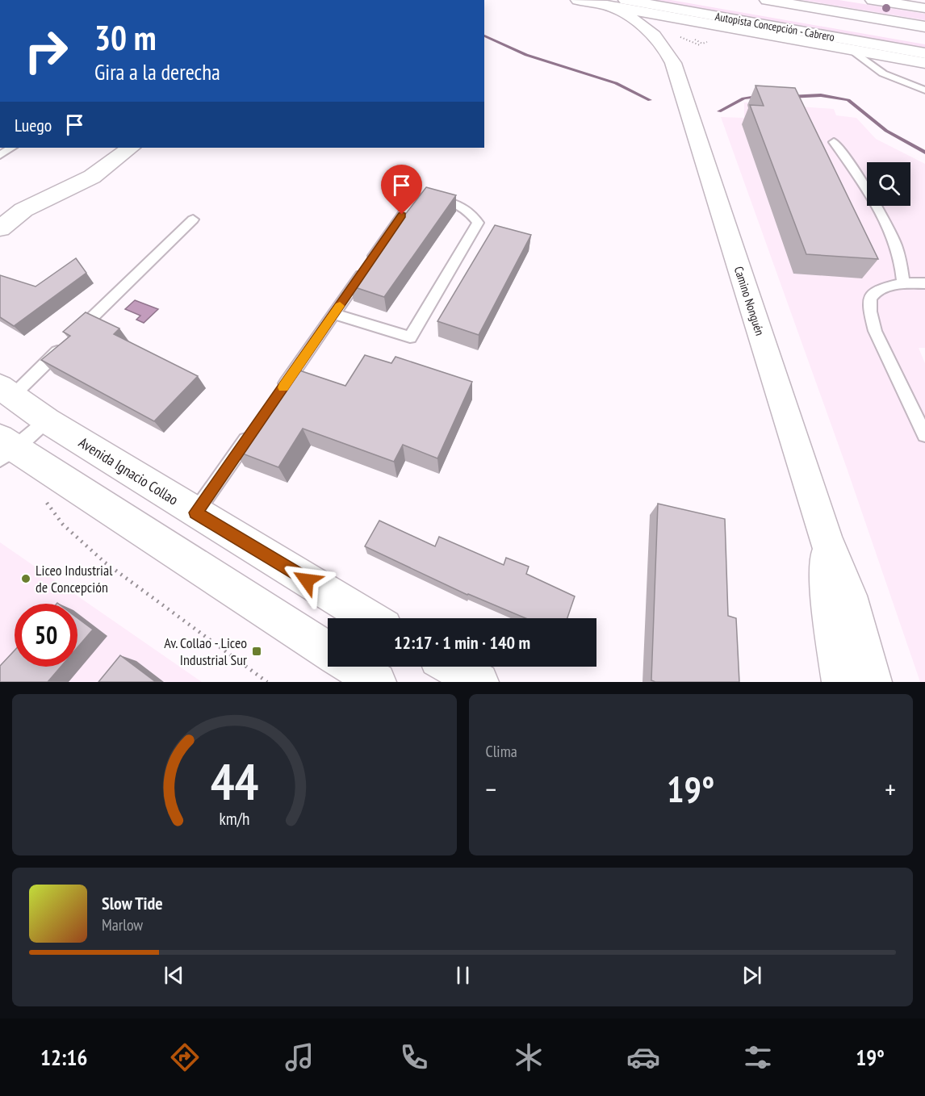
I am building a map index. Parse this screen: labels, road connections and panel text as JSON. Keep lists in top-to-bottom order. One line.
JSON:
{"streets":{"main road":["Autopista Concepción - Cabrero","Camino Nonguén","Avenida Ignacio Collao"]},"places":{"other":["Liceo Industrial de Concepción"],"transit":["Av. Collao - Liceo Industrial Sur"]},"page":{"turn":["30 m","Gira a la derecha"],"then":"Luego","limit":"50","trip":"12:17 · 1 min · 140 m","tile":"Clima","heat":["−","19°","+"],"song":["Slow Tide","Marlow"],"tabs":["12:16","19°"],"gauge":["44","km/h"]}}
